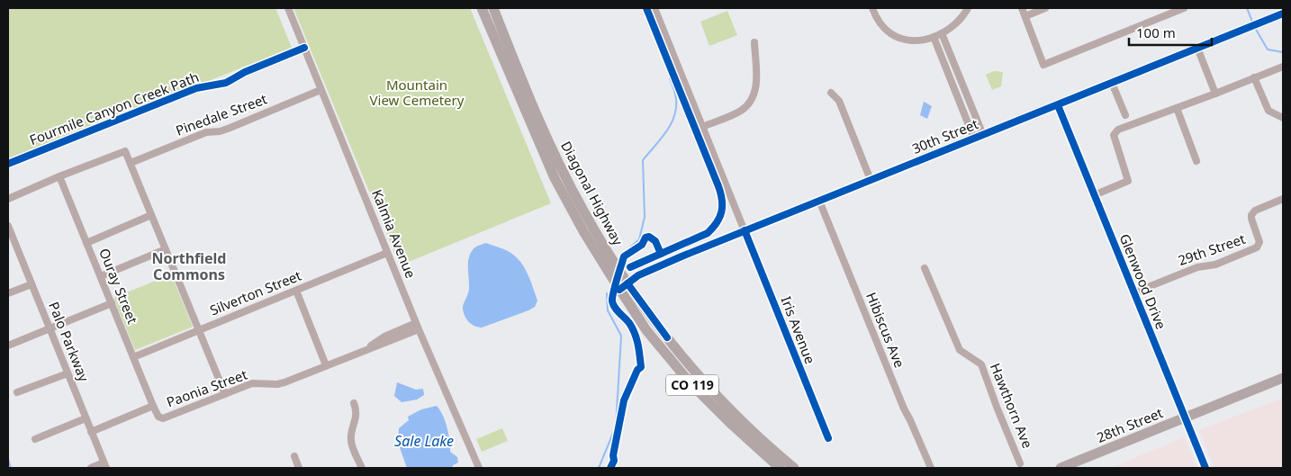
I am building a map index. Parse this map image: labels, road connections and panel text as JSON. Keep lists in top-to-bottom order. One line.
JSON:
{"streets":{"highway":["Diagonal Highway","CO 119","28th Street"],"main road":["30th Street"],"street":["Pinedale Street","Kalmia Avenue","29th Street","Glenwood Drive","Ouray Street","Silverton Street","Iris Avenue","Hibiscus Ave","Palo Parkway","Paonia Street","Hawthorn Ave"],"cycle path":["Fourmile Canyon Creek Path"]},"crossings":[["Pinedale Street","Kalmia Avenue"],["30th Street","Diagonal Highway"],["30th Street","Glenwood Drive"],["30th Street","Iris Avenue"],["30th Street","Hibiscus Ave"],["Kalmia Avenue","Silverton Street"],["Kalmia Avenue","Paonia Street"],["29th Street","Glenwood Drive"],["Glenwood Drive","28th Street"],["Ouray Street","Silverton Street"],["Ouray Street","Paonia Street"],["Palo Parkway","Paonia Street"]],"districts":["Northfield Commons"],"water":["Sale Lake"],"parks":["Mountain View Cemetery"],"scale_bar":"100 m"}
